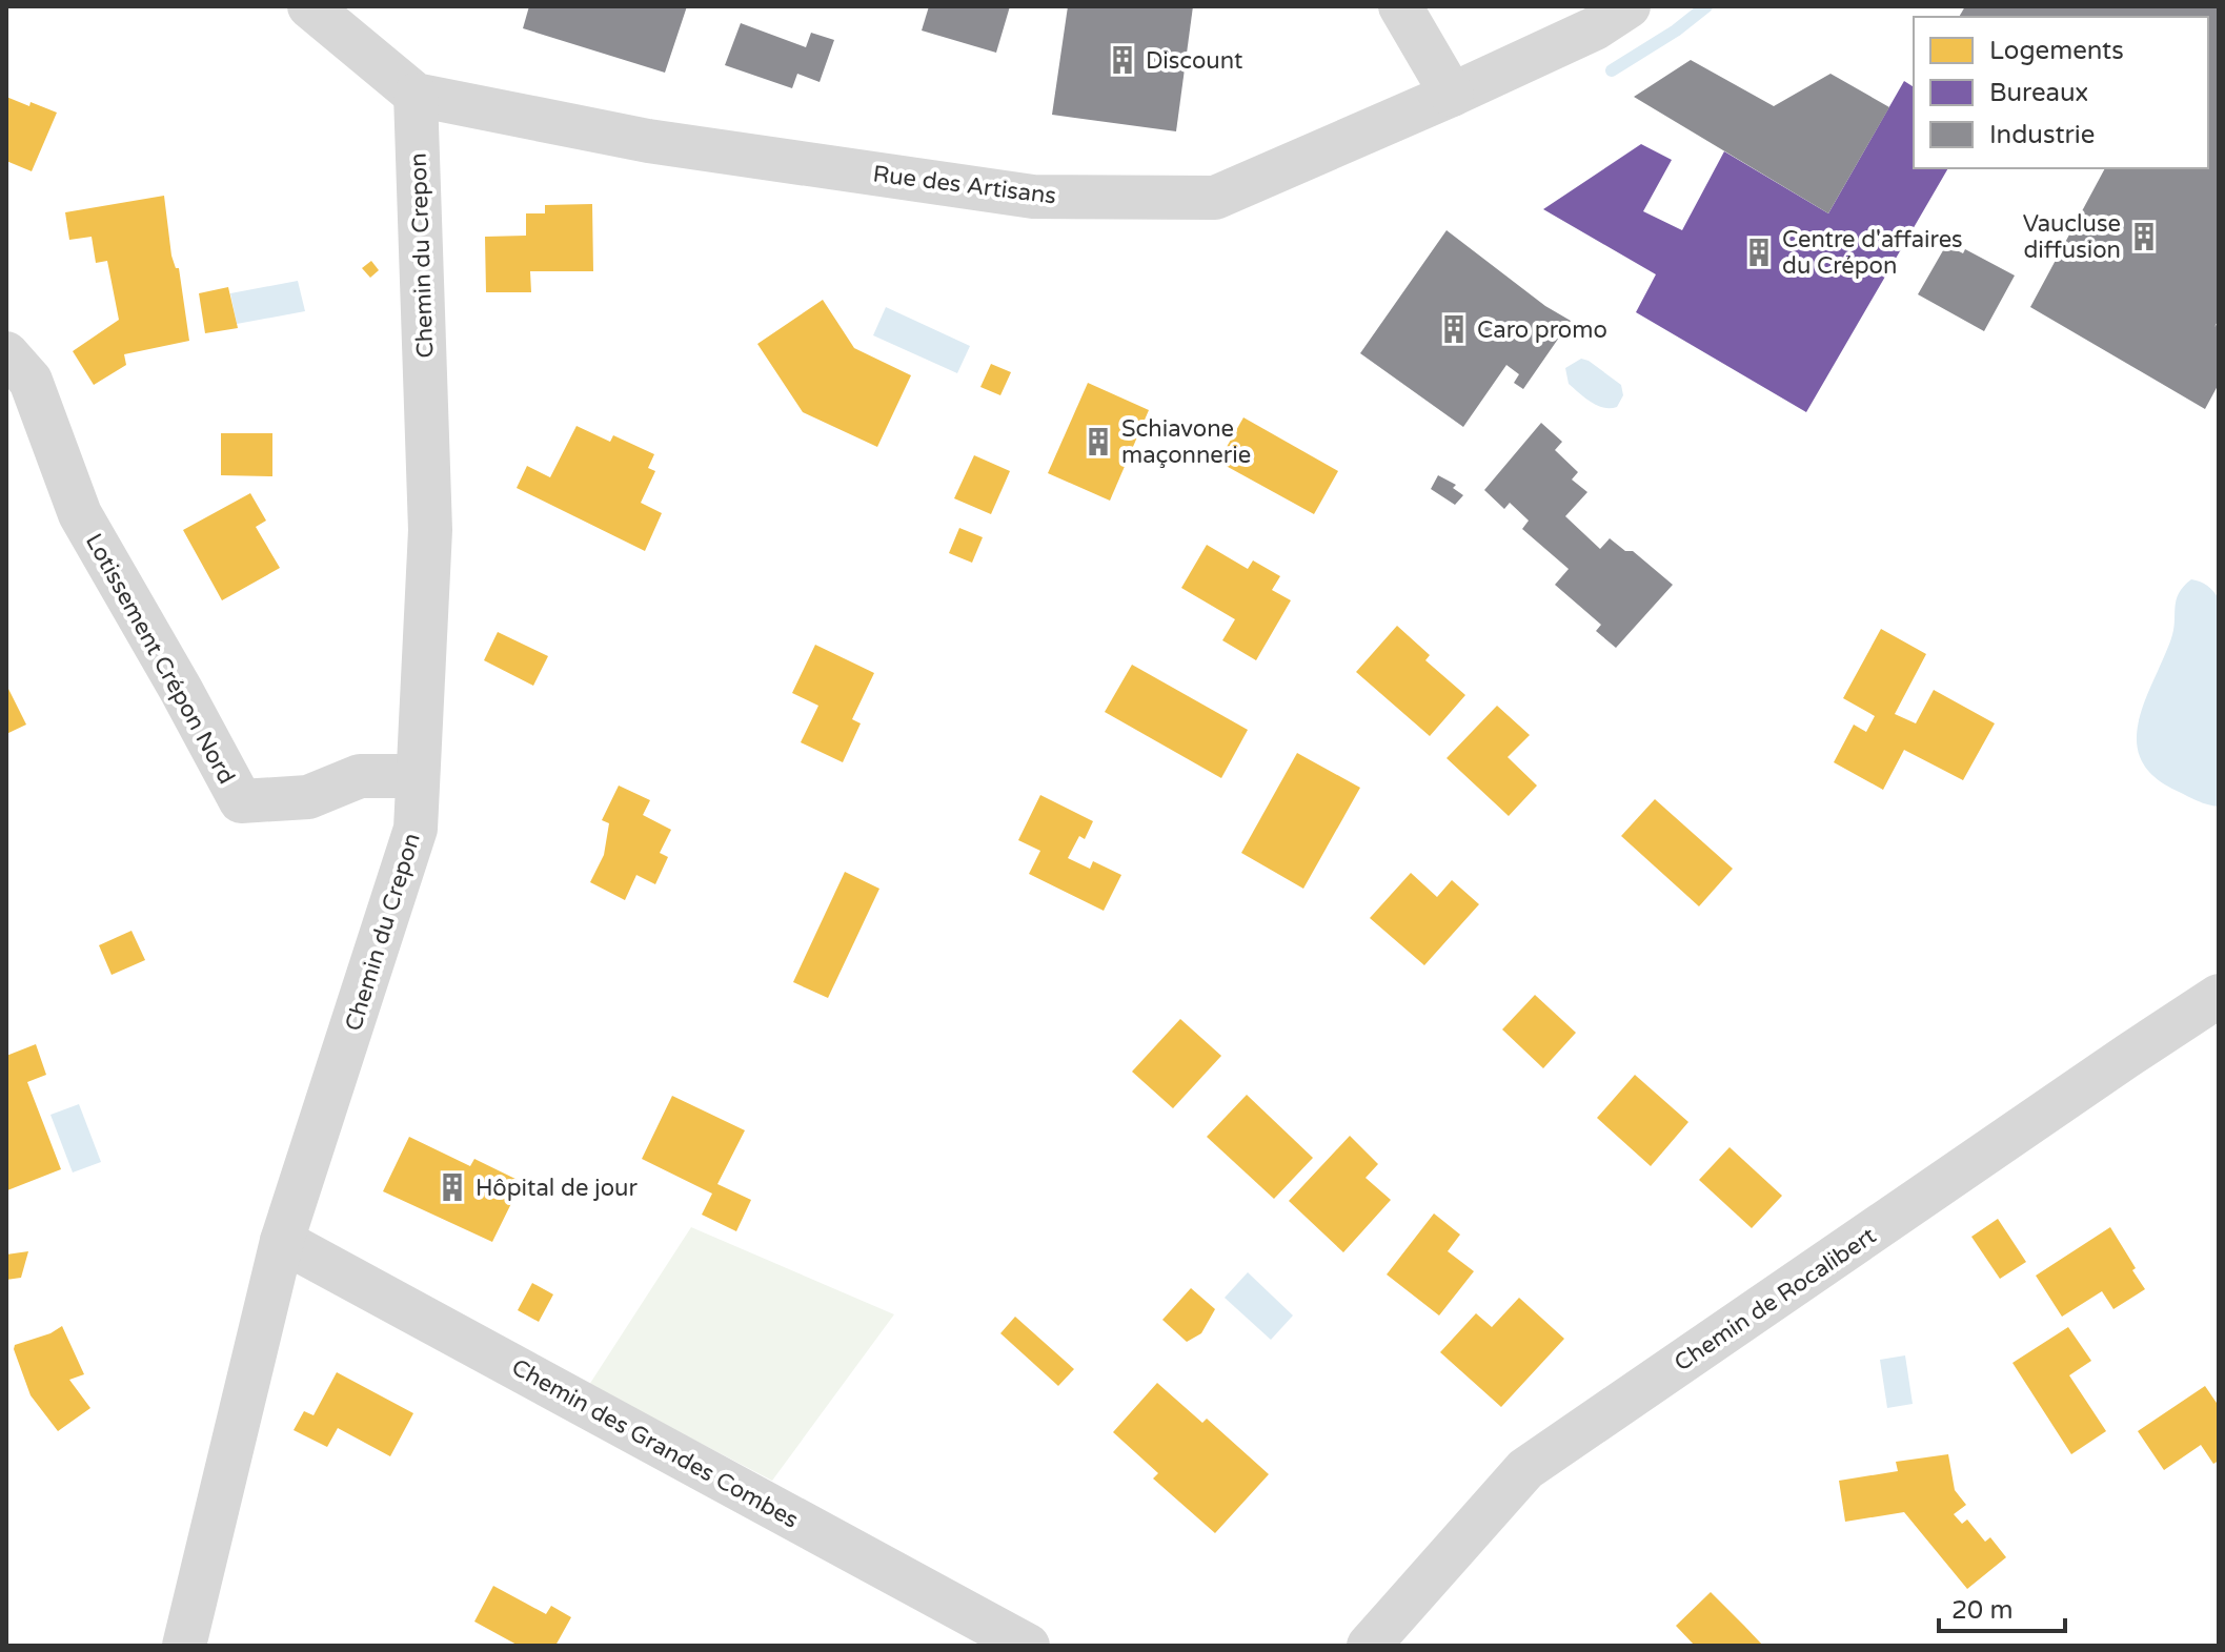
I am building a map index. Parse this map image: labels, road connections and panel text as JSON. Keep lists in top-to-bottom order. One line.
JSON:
{"streets":{"street":["Rue des Artisans","Chemin du Crepon","Lotissement Crépon Nord","Chemin de Rocalibert","Chemin des Grandes Combes"]},"crossings":[["Rue des Artisans","Chemin du Crepon"],["Chemin du Crepon","Lotissement Crépon Nord"],["Chemin du Crepon","Chemin des Grandes Combes"]],"places":{"building":["Discount","Vaucluse diffusion","Centre d'affaires du Crépon","Caro promo","Schiavone maçonnerie","Hôpital de jour"]},"legend":["Logements","Bureaux","Industrie"],"scale_bar":"20 m"}
